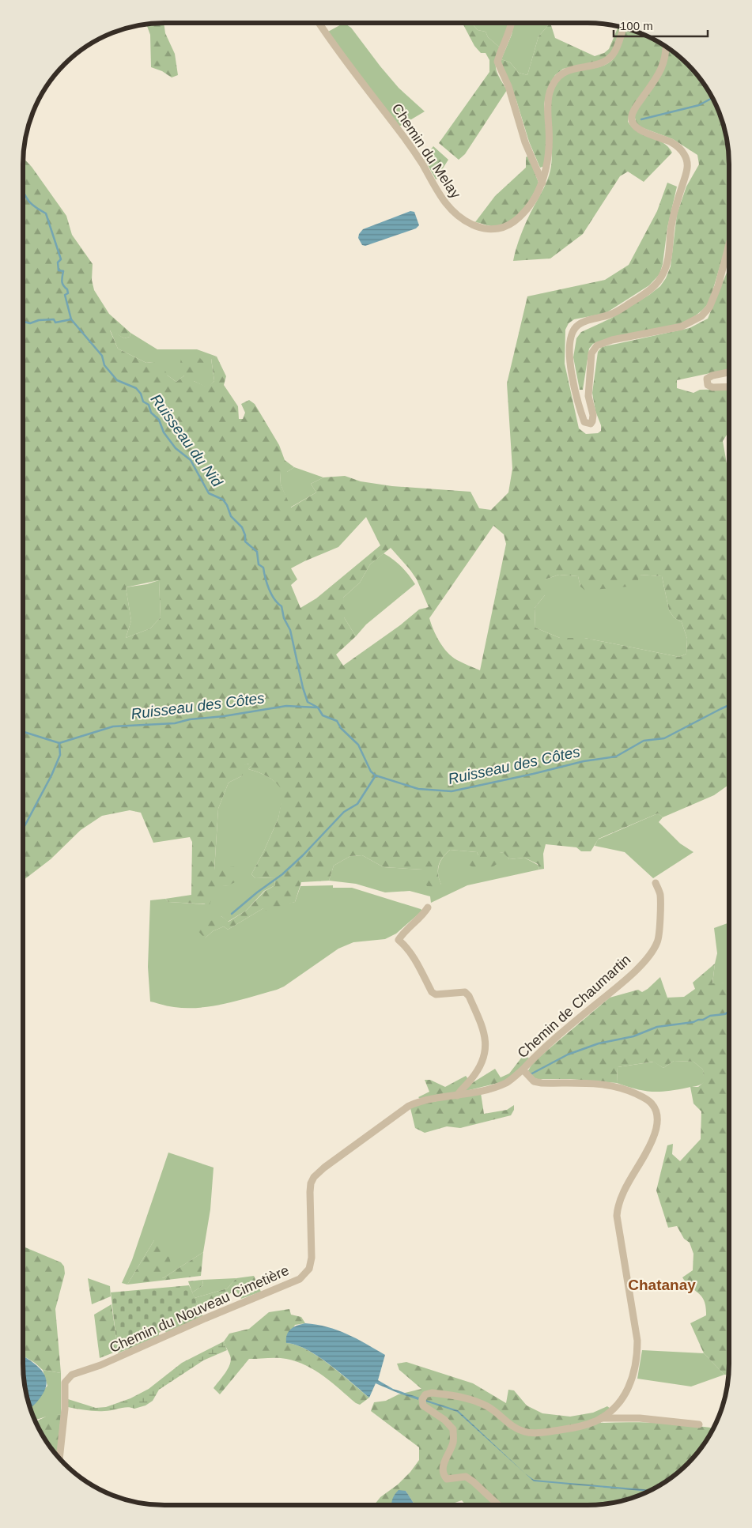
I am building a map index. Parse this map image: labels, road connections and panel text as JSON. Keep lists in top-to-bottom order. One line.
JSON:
{"streets":{"street":["Chemin du Melay","Chemin de Chaumartin","Chemin du Nouveau Cimetière"]},"crossings":[["Chemin de Chaumartin","Chemin du Nouveau Cimetière"]],"districts":["Chatanay"],"water":["Ruisseau du Nid","Ruisseau des Côtes"],"scale_bar":"100 m"}
